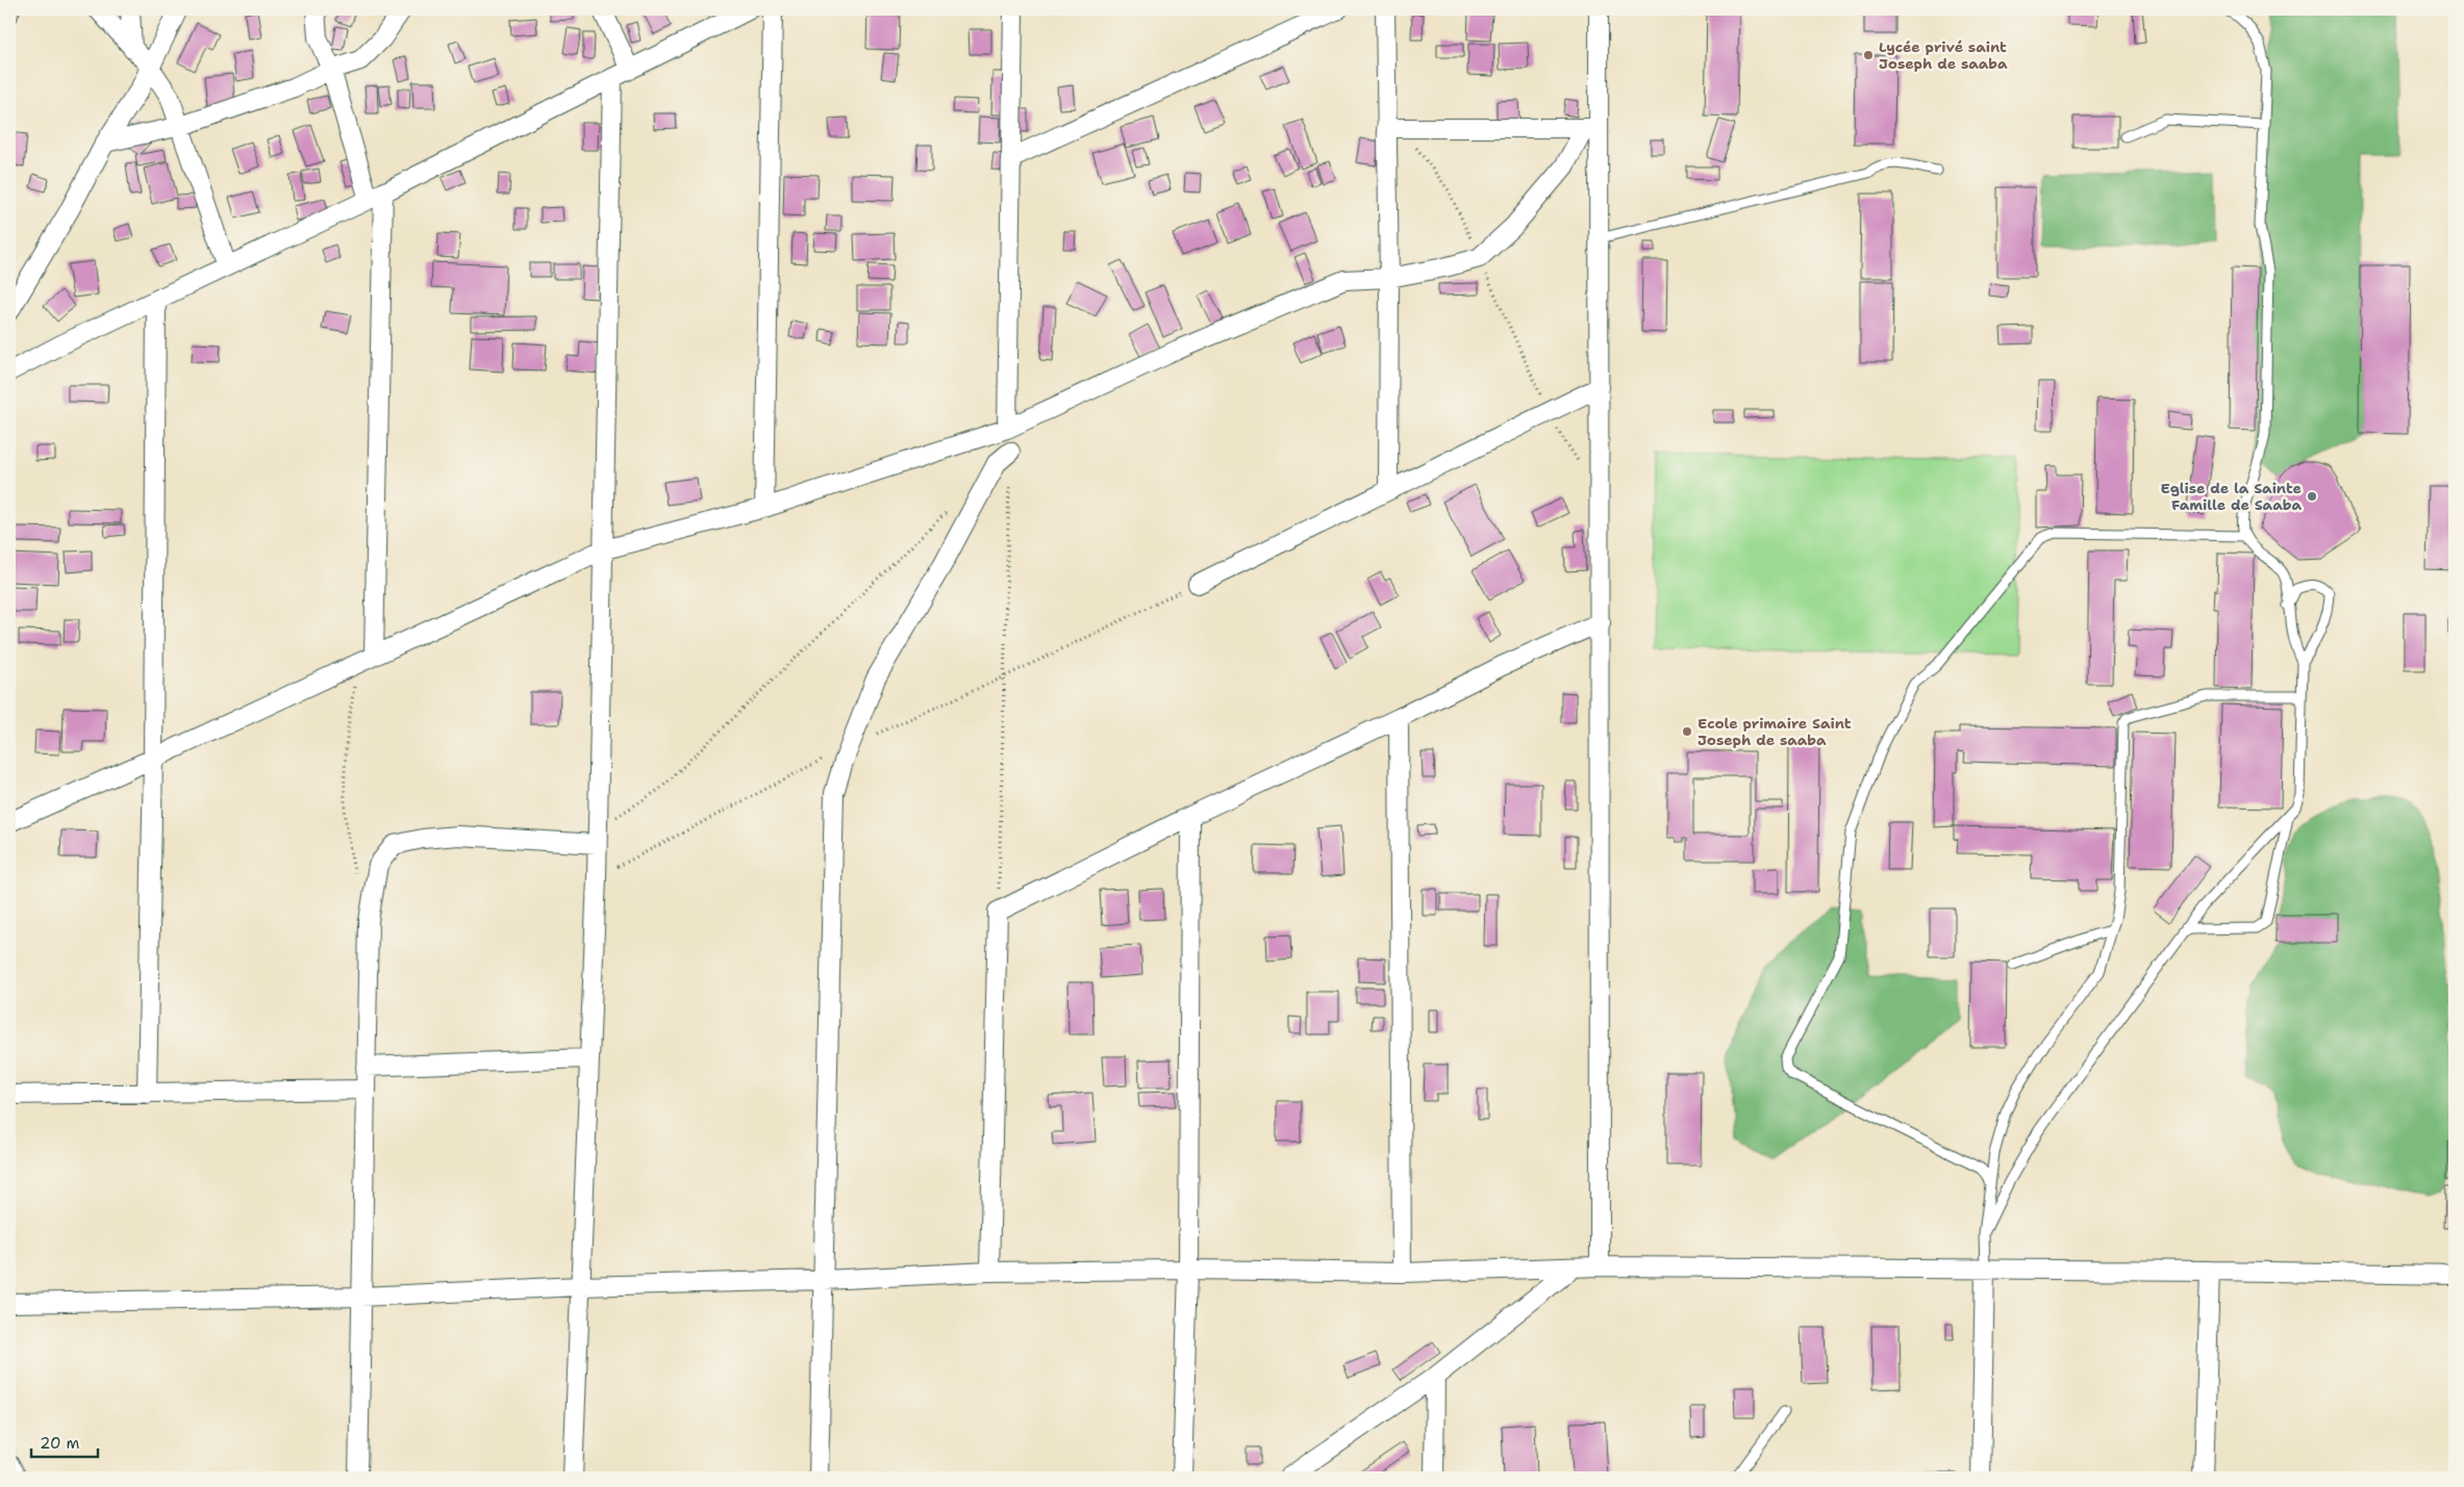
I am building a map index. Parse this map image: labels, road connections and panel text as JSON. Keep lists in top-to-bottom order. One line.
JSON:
{"places":["Lycée privé saint Joseph de saaba","Eglise de la Sainte Famille de Saaba","Ecole primaire Saint Joseph de saaba"],"scale_bar":"20 m"}
